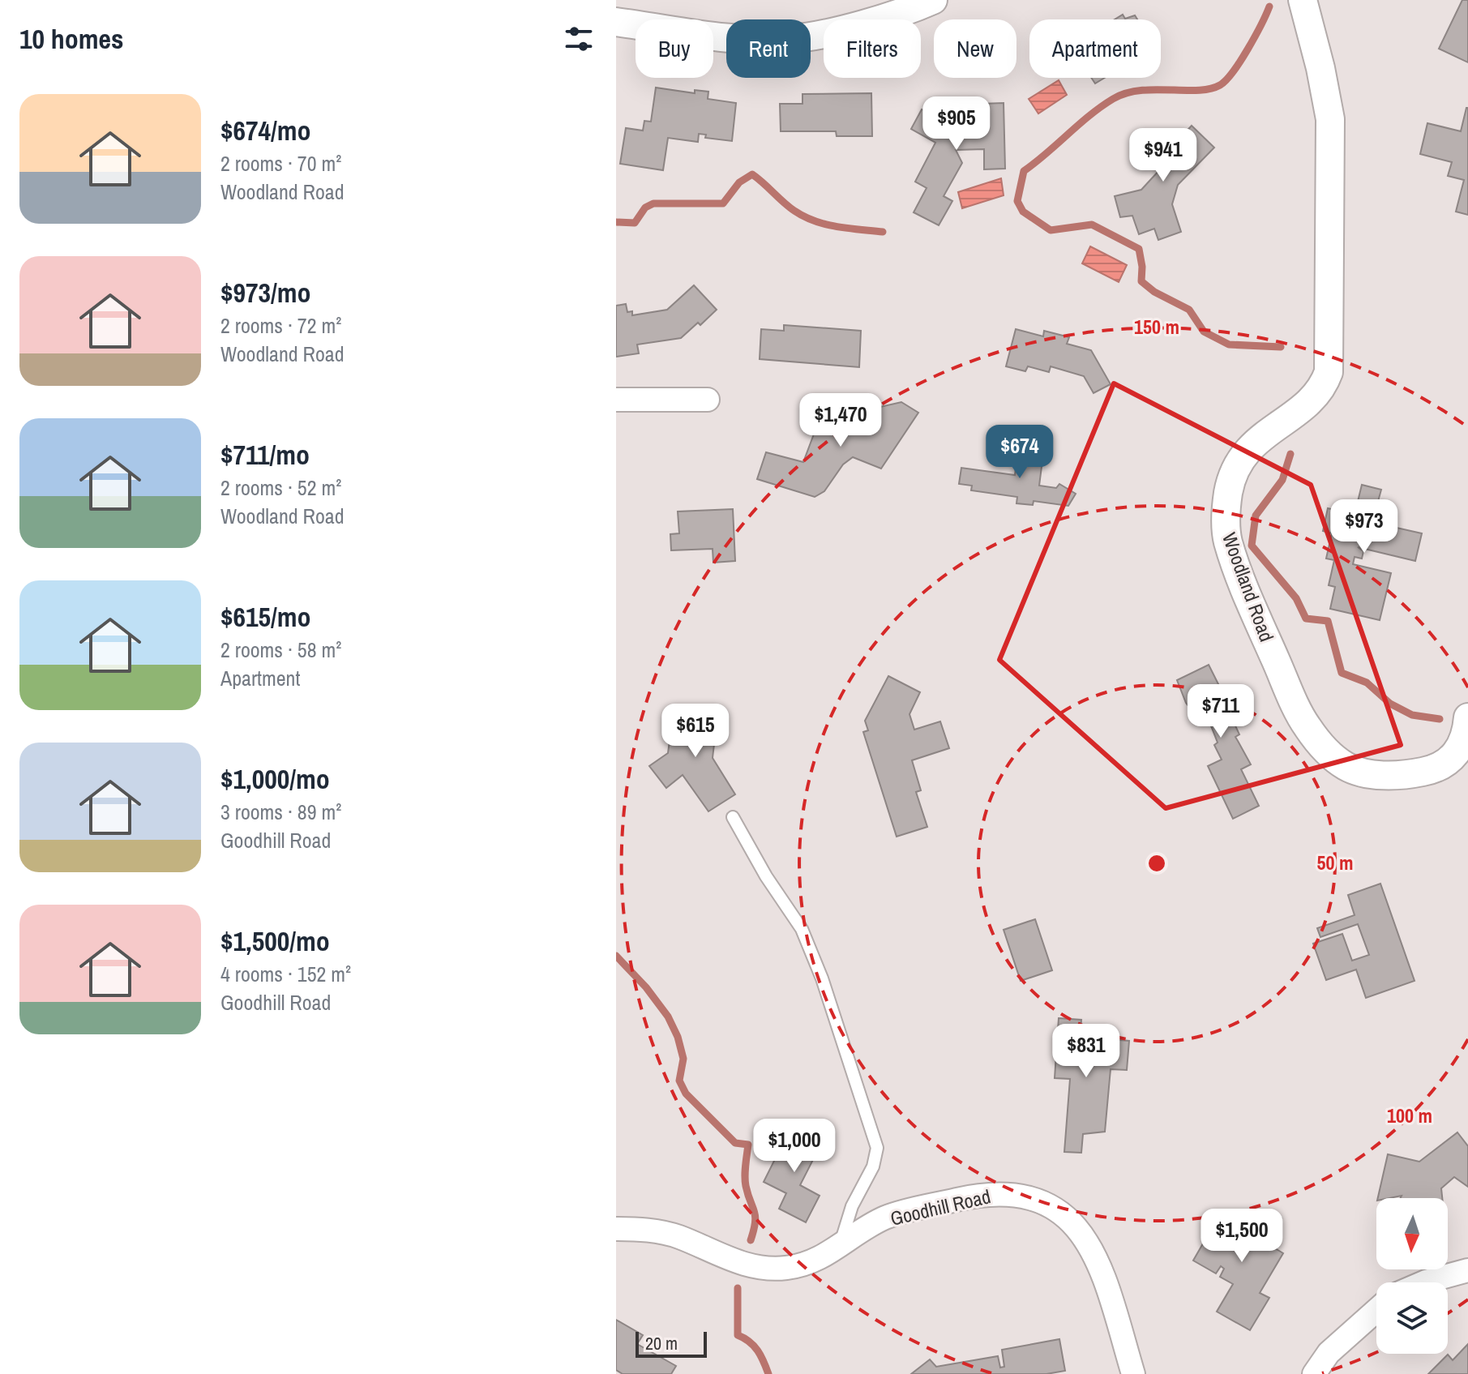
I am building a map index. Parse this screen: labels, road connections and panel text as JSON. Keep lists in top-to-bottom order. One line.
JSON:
{"streets":{"street":["Woodland Road","Goodhill Road"]},"scale_bar":"20 m","north":"bottom","page":{"heading":"10 homes","chip":["Buy","Rent","Filters","New","Apartment"],"list":[{"name":"$674/mo","note":"2 rooms · 70 m² · Woodland Road"},{"name":"$973/mo","note":"2 rooms · 72 m² · Woodland Road"},{"name":"$711/mo","note":"2 rooms · 52 m² · Woodland Road"},{"name":"$615/mo","note":"2 rooms · 58 m² · Apartment"},{"name":"$1,000/mo","note":"3 rooms · 89 m² · Goodhill Road"},{"name":"$1,500/mo","note":"4 rooms · 152 m² · Goodhill Road"}],"price":["$905","$941","$1,470","$674","$973","$711","$615","$831","$1,000","$1,500"],"scale":"20 m"},"rings":["150 m","50 m","100 m"]}
